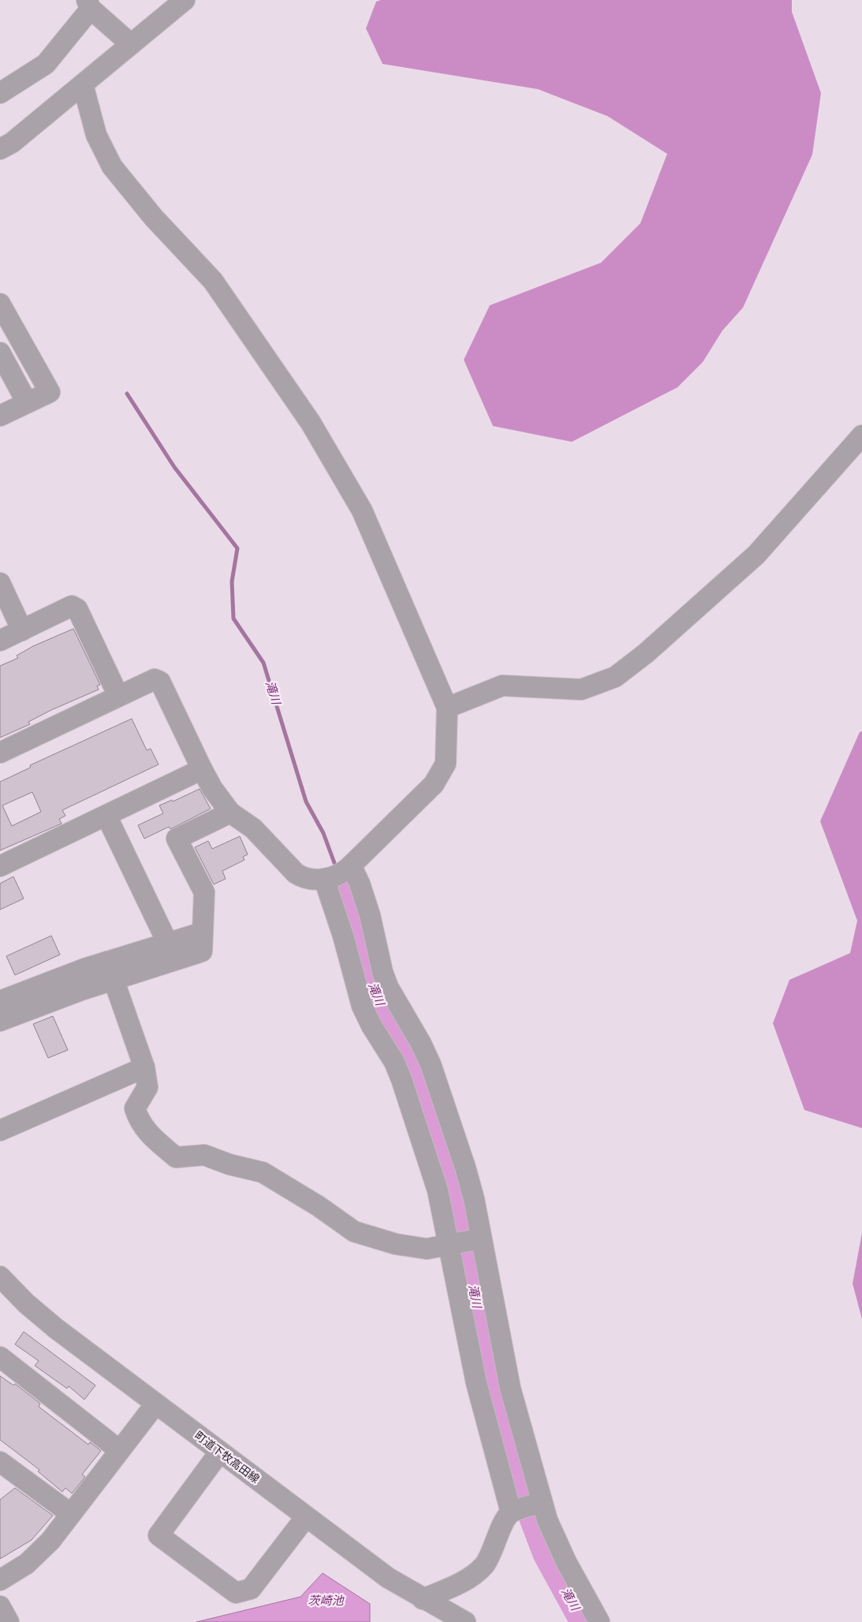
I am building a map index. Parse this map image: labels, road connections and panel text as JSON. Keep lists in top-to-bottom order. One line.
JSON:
{"streets":{"street":["町道下牧高田線"]},"water":["滝川","茨崎池"]}
